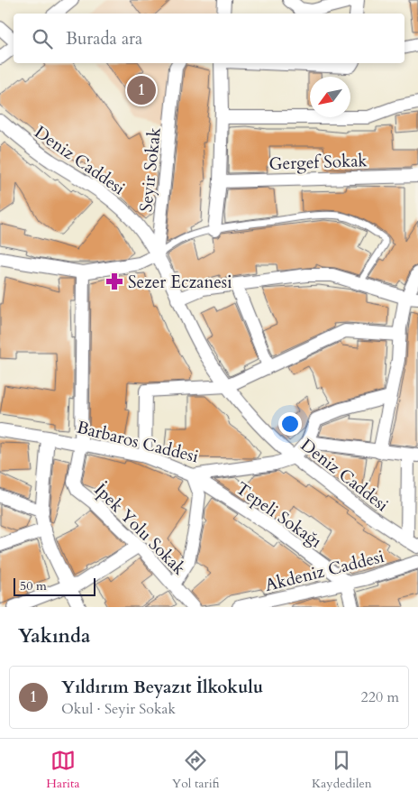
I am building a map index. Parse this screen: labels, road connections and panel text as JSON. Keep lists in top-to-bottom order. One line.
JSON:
{"streets":{"street":["Deniz Caddesi","Gergef Sokak","Seyir Sokak","Barbaros Caddesi","Tepeli Sokağı","İpek Yolu Sokak","Akdeniz Caddesi"]},"crossings":[["Deniz Caddesi","Seyir Sokak"],["Deniz Caddesi","Barbaros Caddesi"],["Barbaros Caddesi","Tepeli Sokağı"],["Barbaros Caddesi","İpek Yolu Sokak"],["Tepeli Sokağı","Akdeniz Caddesi"]],"places":{"pharmacy":["Sezer Eczanesi"]},"scale_bar":"50 m","north":"bottom left","page":{"search":"Burada ara","pins":"1","scale":"50 m","heading":"Yakında","list":[{"mark":"1","name":"Yıldırım Beyazıt İlkokulu","note":"Okul · Seyir Sokak","value":"220 m"}],"nav":["Harita","Yol tarifi","Kaydedilen"]}}
